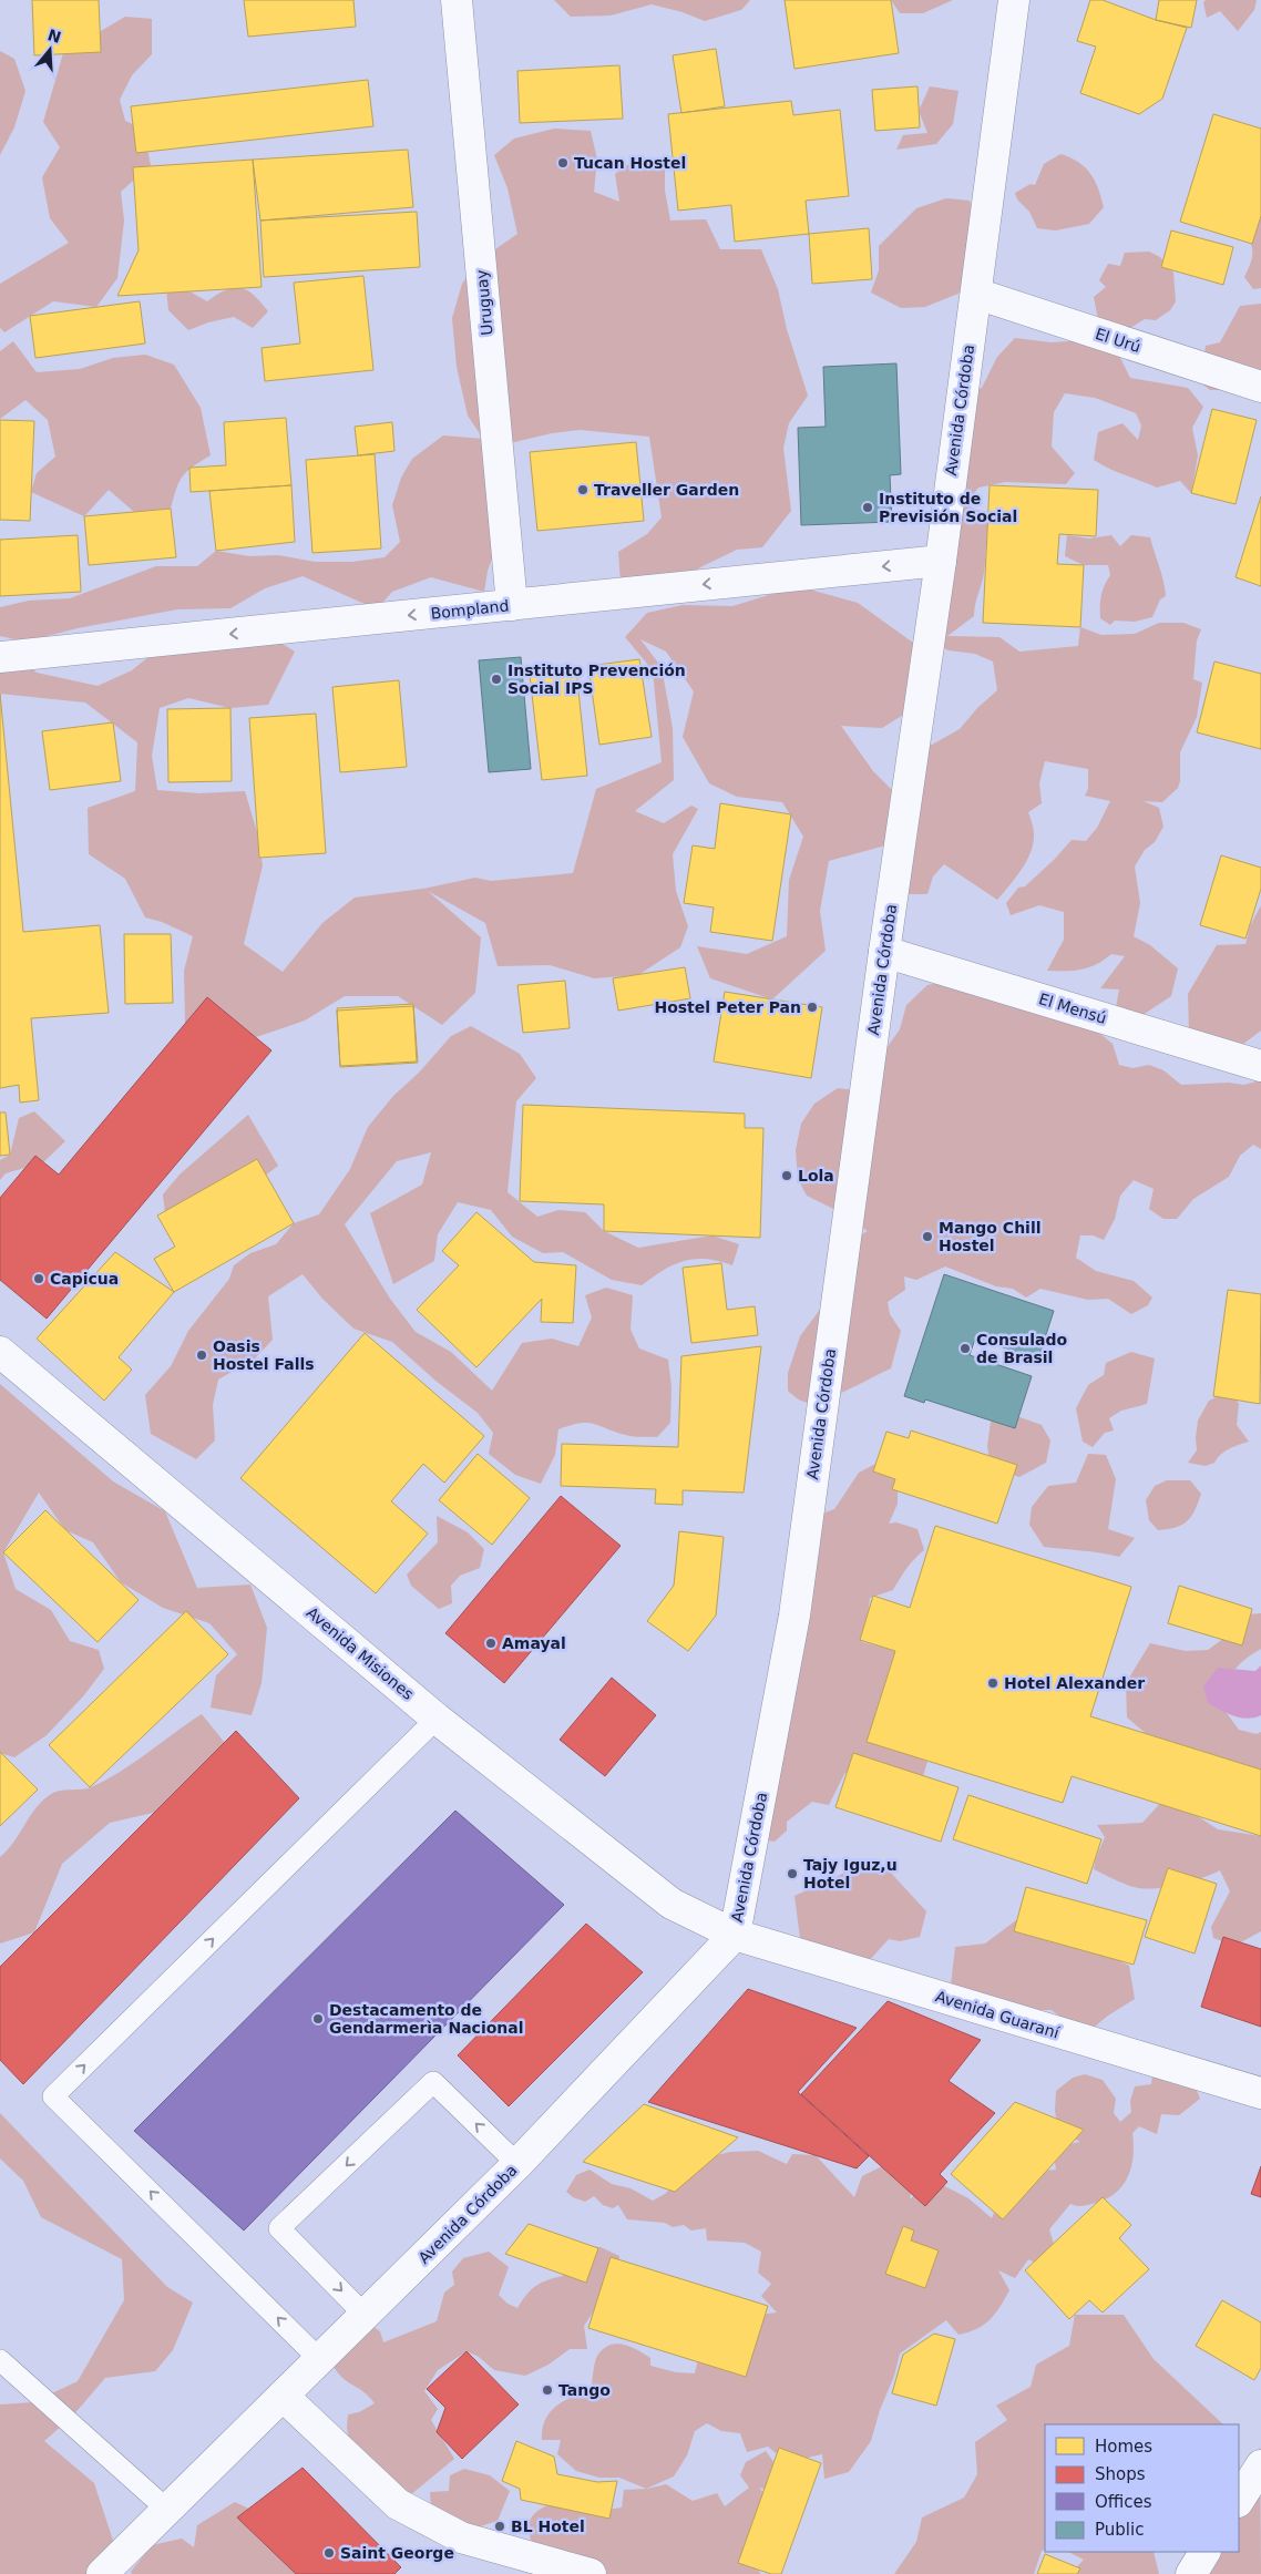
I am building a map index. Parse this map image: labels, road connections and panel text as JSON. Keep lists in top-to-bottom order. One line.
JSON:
{"streets":{"main road":["Uruguay","El Urú","Avenida Córdoba","Bompland","El Mensú","Avenida Misiones","Avenida Guaraní"]},"crossings":[["Uruguay","Bompland"],["El Urú","Avenida Córdoba"],["Avenida Córdoba","Bompland"],["Avenida Córdoba","El Mensú"],["Avenida Córdoba","Avenida Misiones"],["Avenida Córdoba","Avenida Guaraní"],["Avenida Misiones","Avenida Guaraní"]],"one_way":["Bompland"],"places":["Tucan Hostel","Traveller Garden","Instituto de Previsión Social","Instituto Prevención Social IPS","Hostel Peter Pan","Lola","Mango Chill Hostel","Capicua","Consulado de Brasil","Oasis Hostel Falls","Amayal","Hotel Alexander","Tajy Iguz,u Hotel","Destacamento de Gendarmerìa Nacional","Tango","BL Hotel","Saint George"],"legend":["Homes","Shops","Offices","Public"],"north":"top"}
